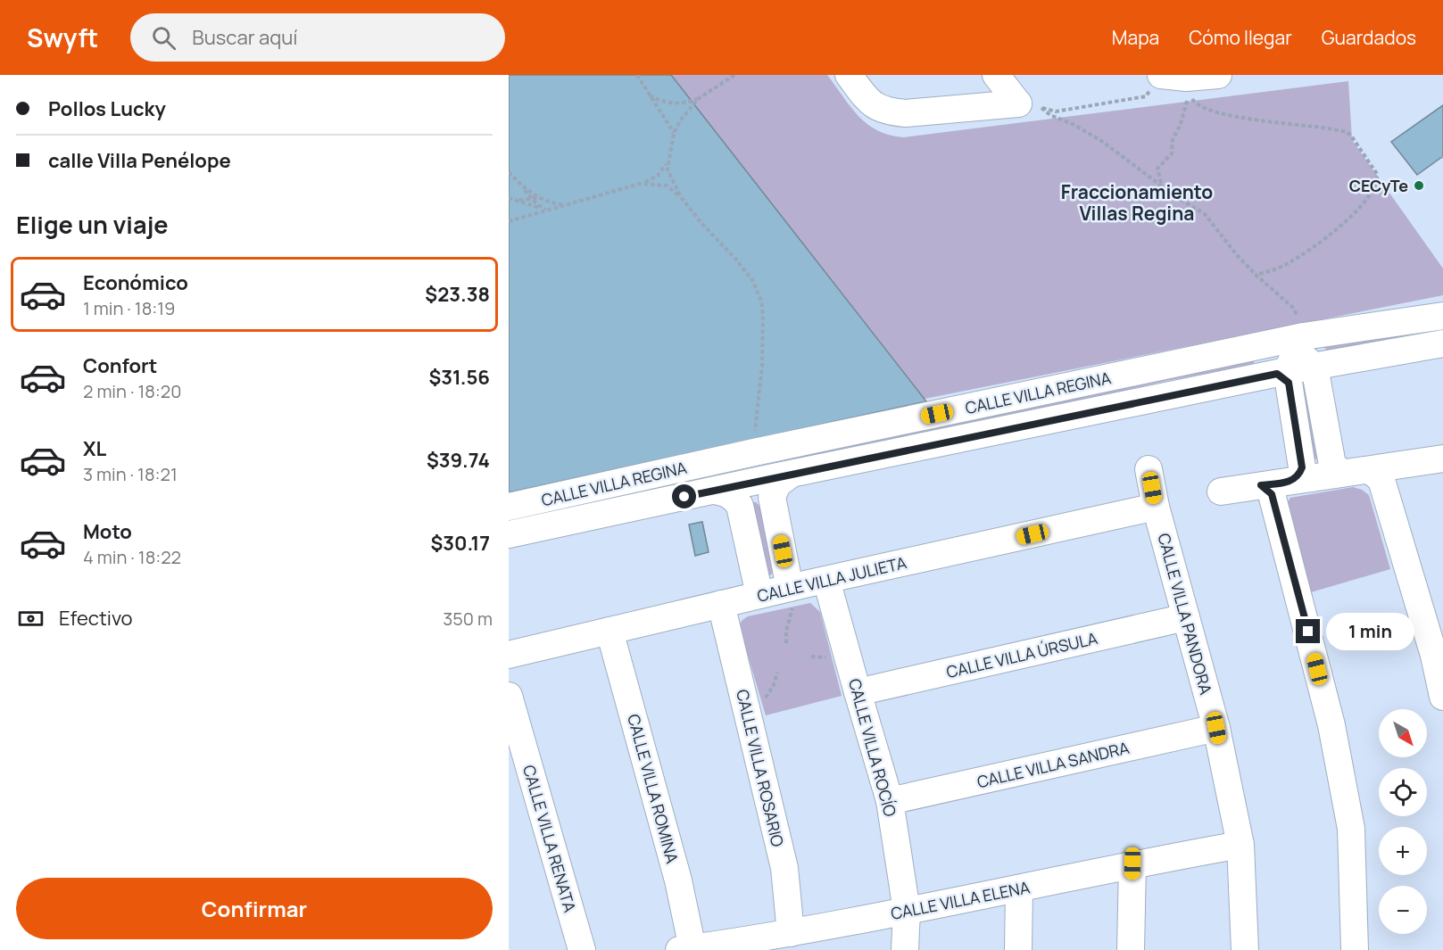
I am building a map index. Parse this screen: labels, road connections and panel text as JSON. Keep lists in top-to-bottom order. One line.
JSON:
{"streets":{"street":["CALLE VILLA REGINA","CALLE VILLA JULIETA","CALLE VILLA PANDORA","CALLE VILLA ÚRSULA","CALLE VILLA ROCÍO","CALLE VILLA SANDRA","CALLE VILLA ROSARIO","CALLE VILLA ROMINA","CALLE VILLA RENATA","CALLE VILLA ELENA"]},"crossings":[["CALLE VILLA REGINA","CALLE VILLA ROCÍO"],["CALLE VILLA JULIETA","CALLE VILLA PANDORA"],["CALLE VILLA JULIETA","CALLE VILLA ROCÍO"],["CALLE VILLA JULIETA","CALLE VILLA ROSARIO"],["CALLE VILLA JULIETA","CALLE VILLA ROMINA"],["CALLE VILLA PANDORA","CALLE VILLA ÚRSULA"],["CALLE VILLA PANDORA","CALLE VILLA SANDRA"],["CALLE VILLA PANDORA","CALLE VILLA ELENA"],["CALLE VILLA ÚRSULA","CALLE VILLA ROCÍO"],["CALLE VILLA ROCÍO","CALLE VILLA SANDRA"],["CALLE VILLA ROCÍO","CALLE VILLA ELENA"],["CALLE VILLA ROSARIO","CALLE VILLA ELENA"],["CALLE VILLA ROMINA","CALLE VILLA ELENA"]],"districts":["Fraccionamiento Villas Regina"],"places":["CECyTe"],"north":"bottom right","page":{"header":"Swyft","search":"Buscar aquí","nav":["Mapa","Cómo llegar","Guardados"],"banner":["Pollos Lucky","calle Villa Penélope"],"heading":"Elige un viaje","list":[{"name":"Económico","note":"1 min · 18:19","value":"$23.38"},{"name":"Confort","note":"2 min · 18:20","value":"$31.56"},{"name":"XL","note":"3 min · 18:21","value":"$39.74"},{"name":"Moto","note":"4 min · 18:22","value":"$30.17"}],"pay":["Efectivo","350 m"],"bubble":"1 min","map_buttons":["+","−"],"buttons":"Confirmar"}}
